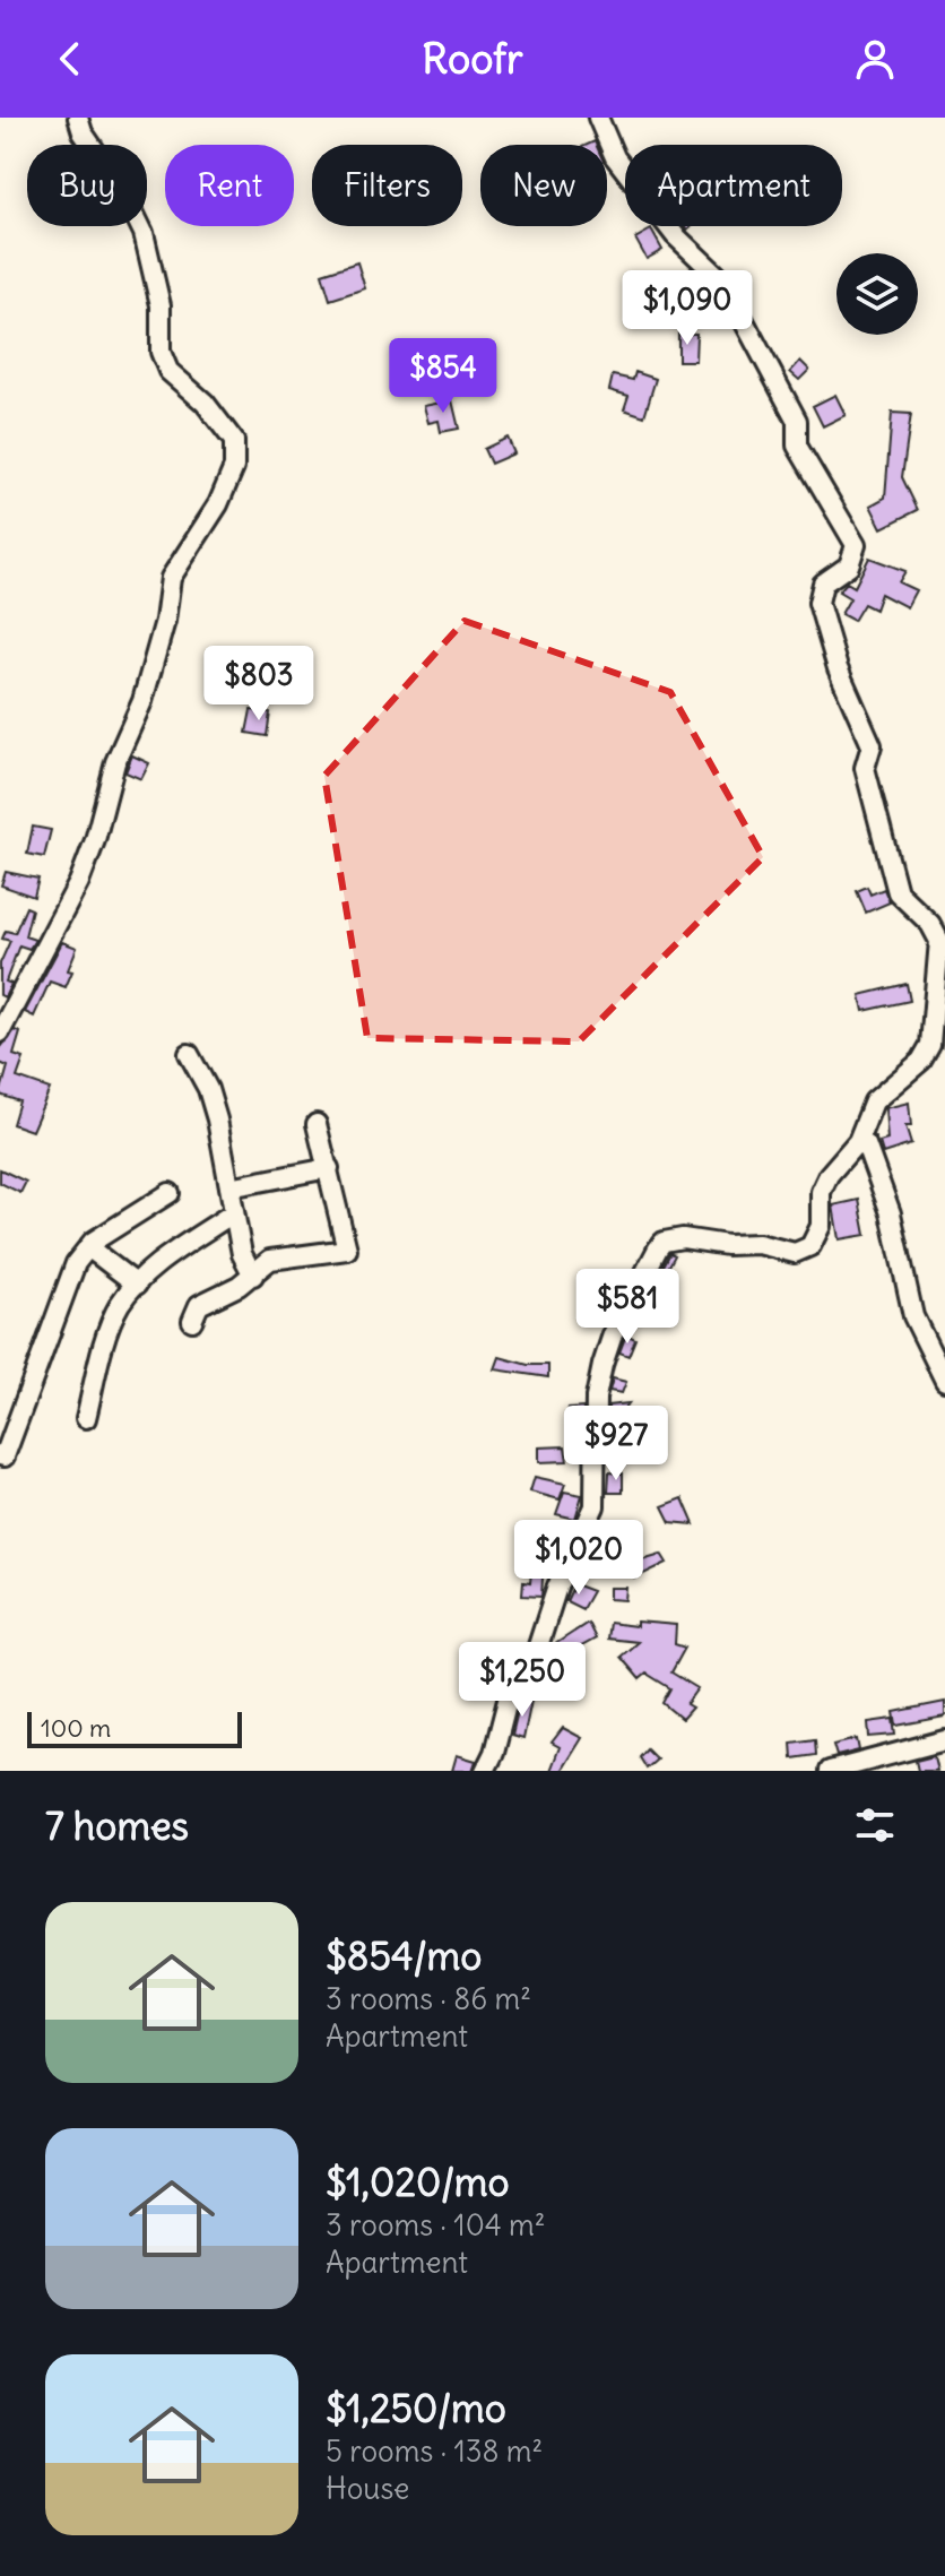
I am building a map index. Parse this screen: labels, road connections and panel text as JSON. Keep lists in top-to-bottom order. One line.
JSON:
{"scale_bar":"100 m","page":{"header":"Roofr","chip":["Buy","Rent","Filters","New","Apartment"],"price":["$1,090","$854","$803","$581","$927","$1,020","$1,250"],"scale":"100 m","heading":"7 homes","list":[{"name":"$854/mo","note":"3 rooms · 86 m² · Apartment"},{"name":"$1,020/mo","note":"3 rooms · 104 m² · Apartment"},{"name":"$1,250/mo","note":"5 rooms · 138 m² · House"}]}}
